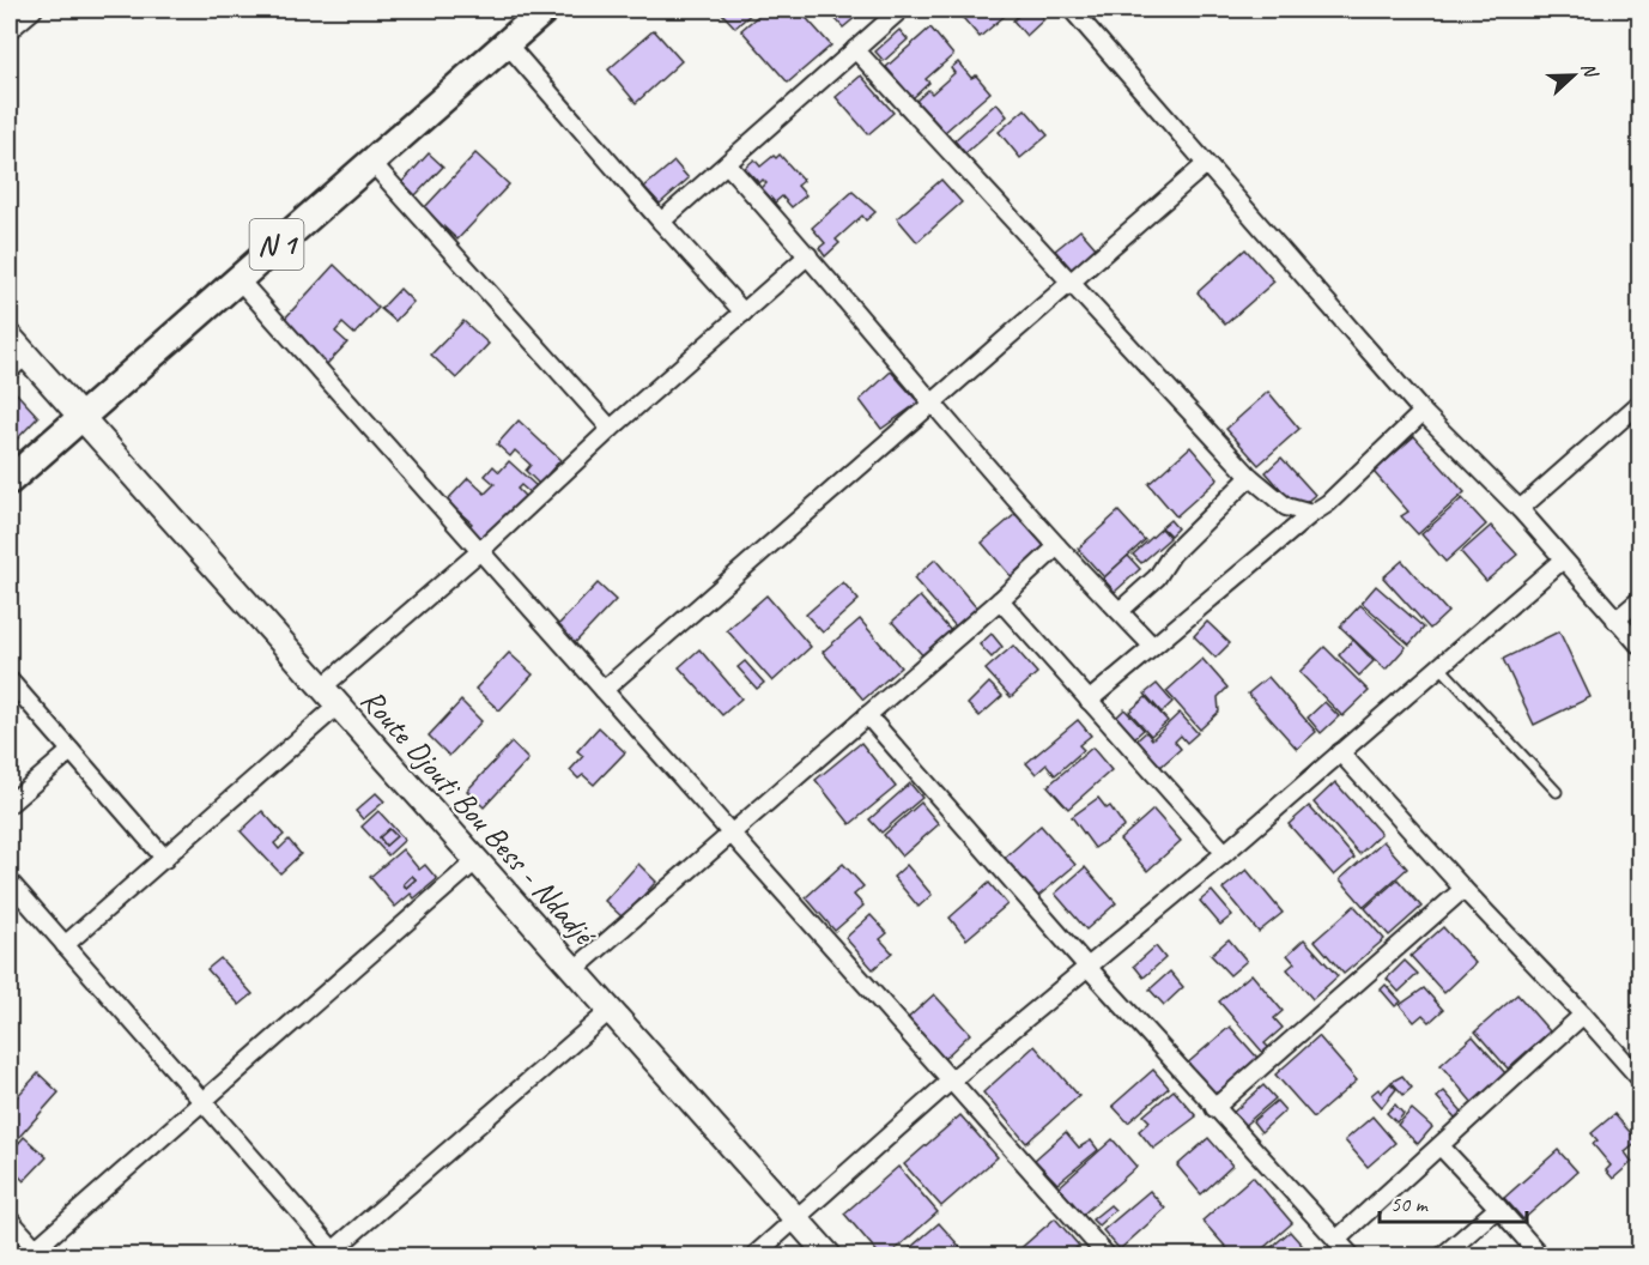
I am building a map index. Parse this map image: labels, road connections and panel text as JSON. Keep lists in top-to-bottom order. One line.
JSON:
{"streets":{"highway":["N 1"],"main road":["Route Djouti Bou Bess - Ndadjé"]},"crossings":[["N 1","Route Djouti Bou Bess - Ndadjé"]],"scale_bar":"50 m","north":"right"}
